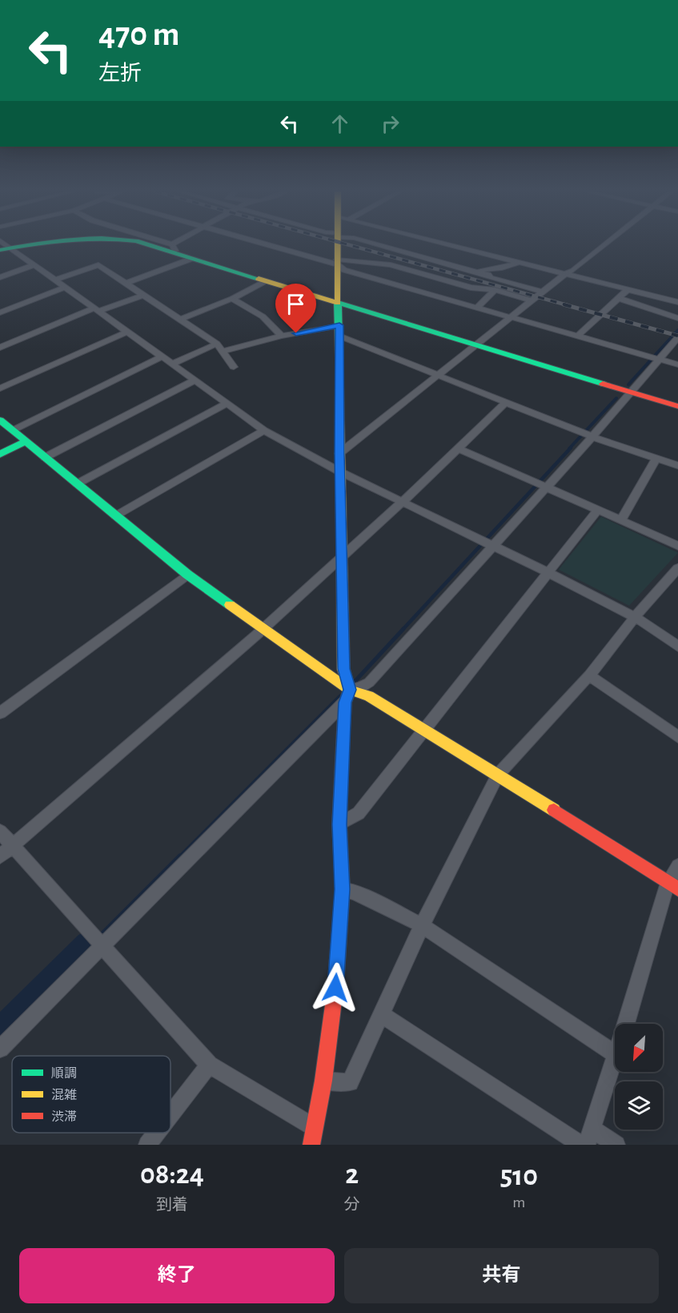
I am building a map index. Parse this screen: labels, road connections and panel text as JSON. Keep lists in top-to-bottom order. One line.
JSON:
{"legend":["順調","混雑","渋滞"],"north":"bottom left","page":{"turn":["470 m","左折"],"eta":["08:24","到着","2","分","510","m"],"buttons":["終了","共有"]}}
